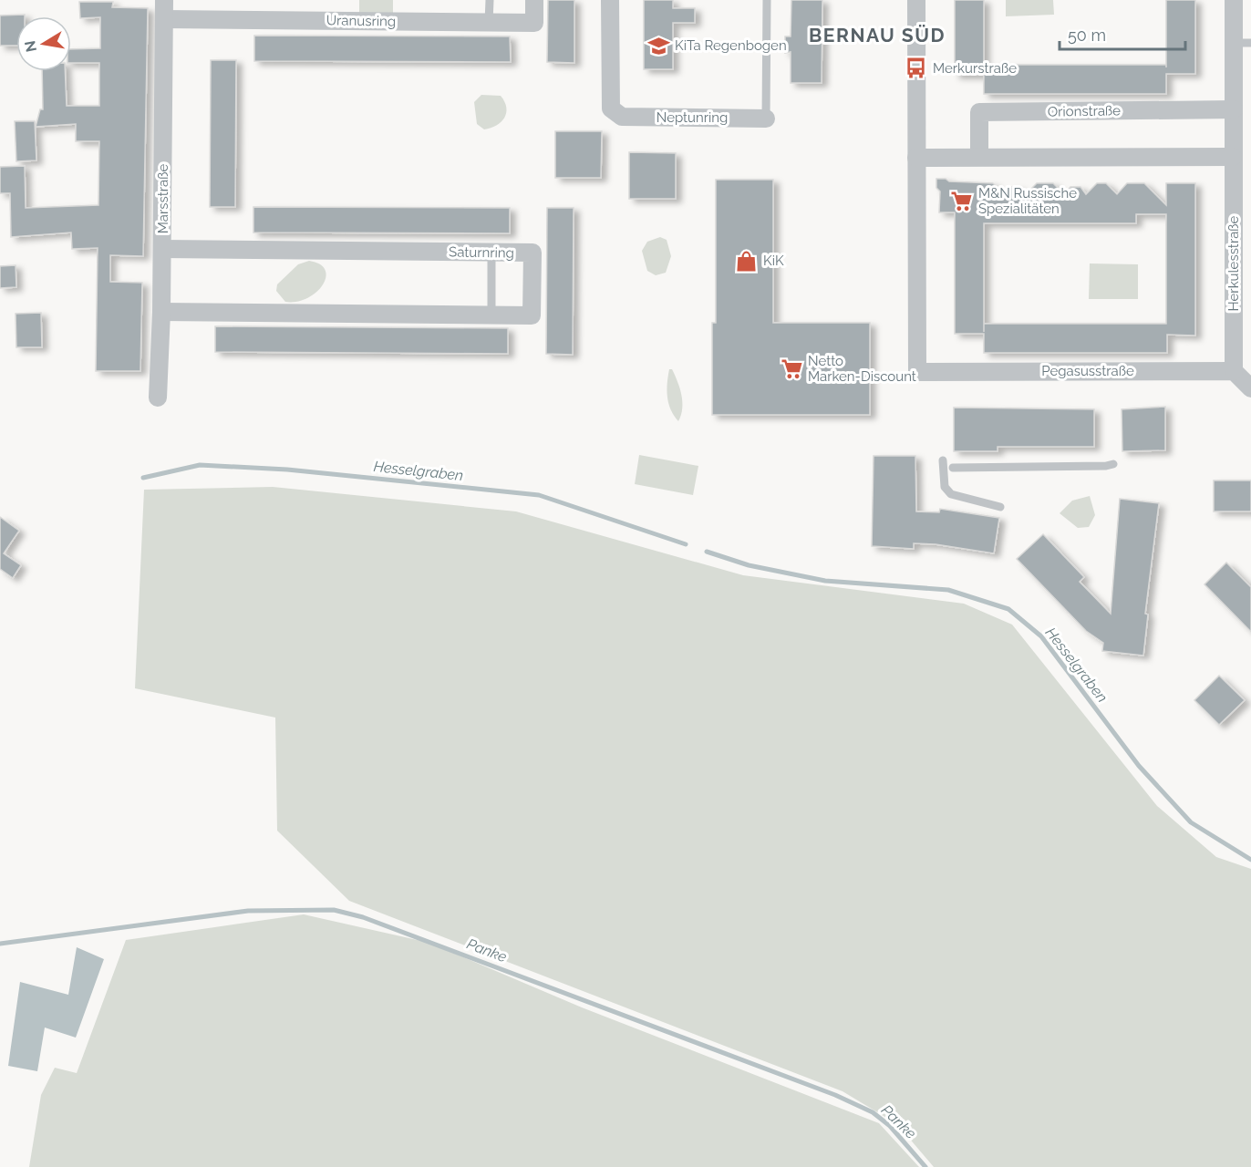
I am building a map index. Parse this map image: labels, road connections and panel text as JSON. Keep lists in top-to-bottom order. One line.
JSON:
{"streets":{"street":["Uranusring","Orionstraße","Neptunring","Marsstraße","Saturnring","Herkulesstraße","Pegasusstraße"]},"crossings":[["Uranusring","Marsstraße"],["Orionstraße","Herkulesstraße"],["Marsstraße","Saturnring"],["Herkulesstraße","Pegasusstraße"]],"districts":["BERNAU SÜD"],"water":["Hesselgraben","Panke"],"places":{"school or university":["KiTa Regenbogen"],"bus stop":["Merkurstraße"],"supermarket":["M&N Russische Spezialitäten","Netto Marken-Discount"],"shop":["KiK"]},"scale_bar":"50 m","north":"left"}
